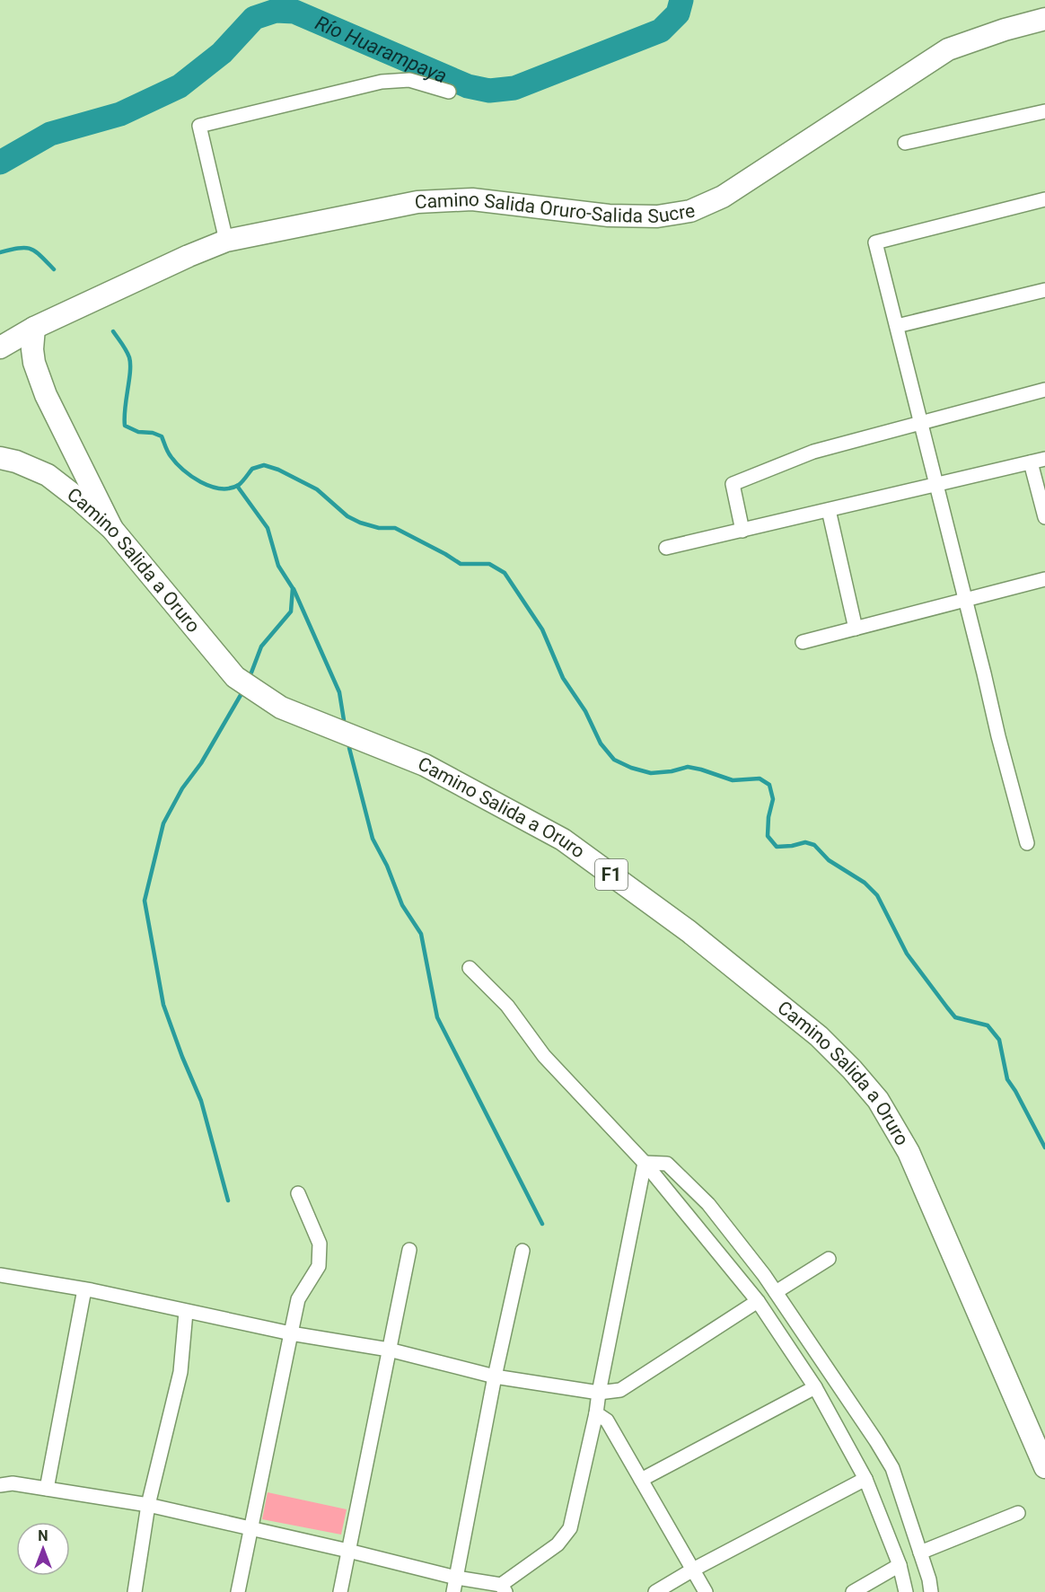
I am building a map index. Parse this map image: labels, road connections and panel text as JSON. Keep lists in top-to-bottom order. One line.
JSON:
{"streets":{"main road":["Camino Salida Oruro-Salida Sucre","Camino Salida a Oruro","F1"]},"water":["Río Huarampaya"],"north":"top"}
